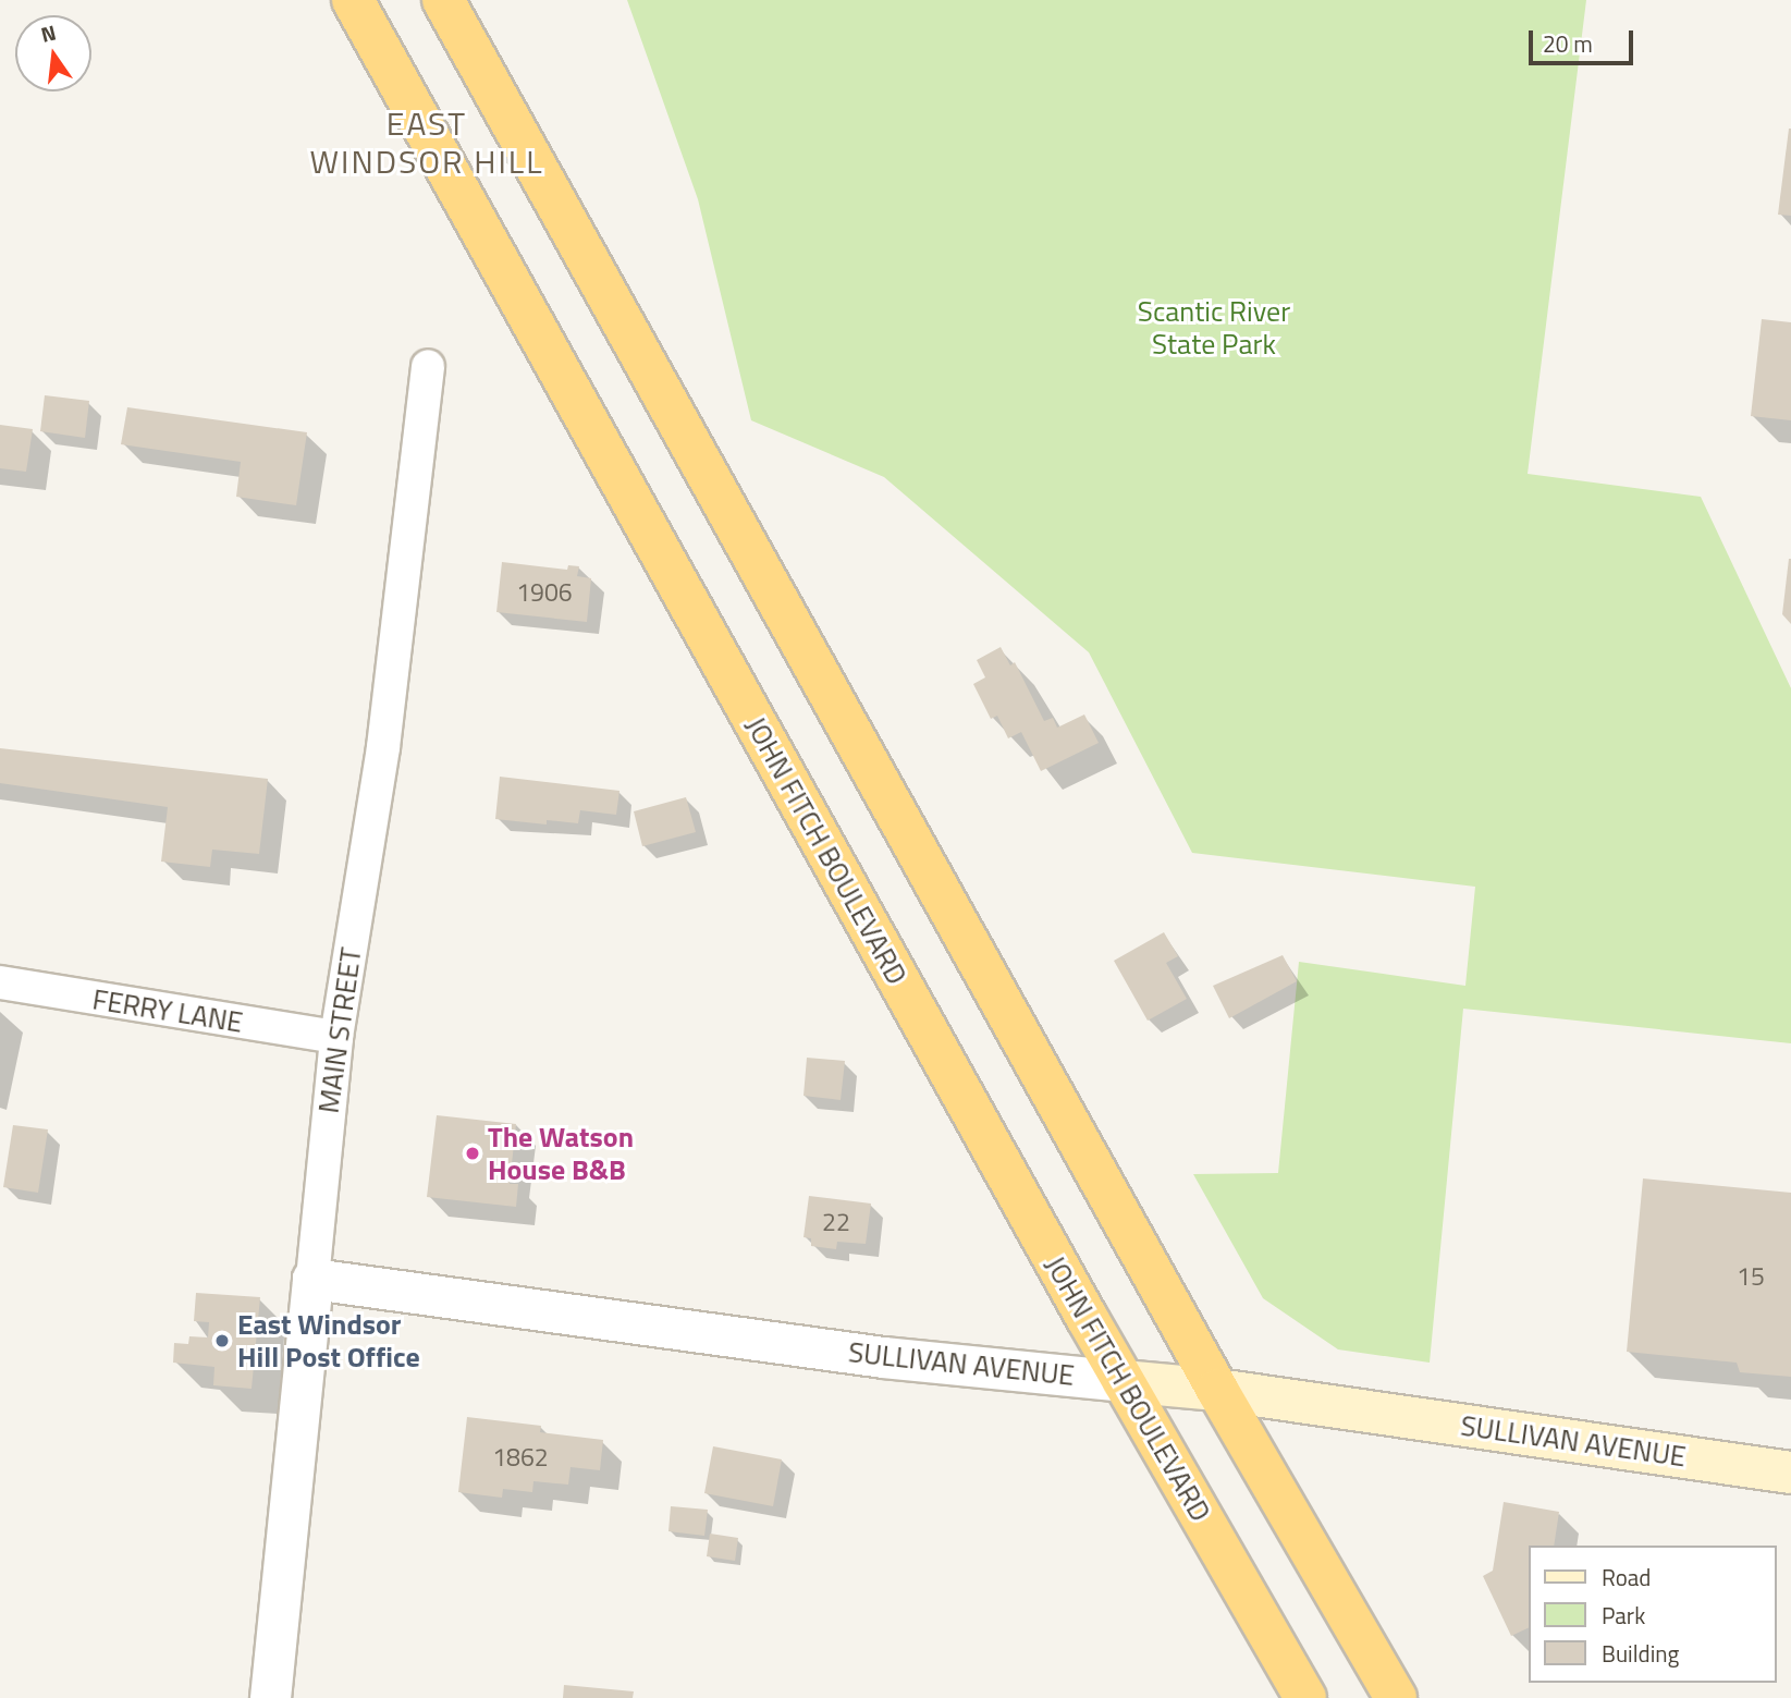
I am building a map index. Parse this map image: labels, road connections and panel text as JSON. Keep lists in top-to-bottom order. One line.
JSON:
{"streets":{"highway":["JOHN FITCH BOULEVARD"],"main road":["SULLIVAN AVENUE"],"street":["FERRY LANE","MAIN STREET"]},"crossings":[["JOHN FITCH BOULEVARD","SULLIVAN AVENUE"],["FERRY LANE","MAIN STREET"],["MAIN STREET","SULLIVAN AVENUE"]],"districts":["EAST WINDSOR HILL"],"parks":["Scantic River State Park"],"places":["The Watson House B&B","East Windsor Hill Post Office"],"house_numbers":["1906","22","15","1862"],"legend":["Road","Park","Building"],"scale_bar":"20 m","north":"top"}
